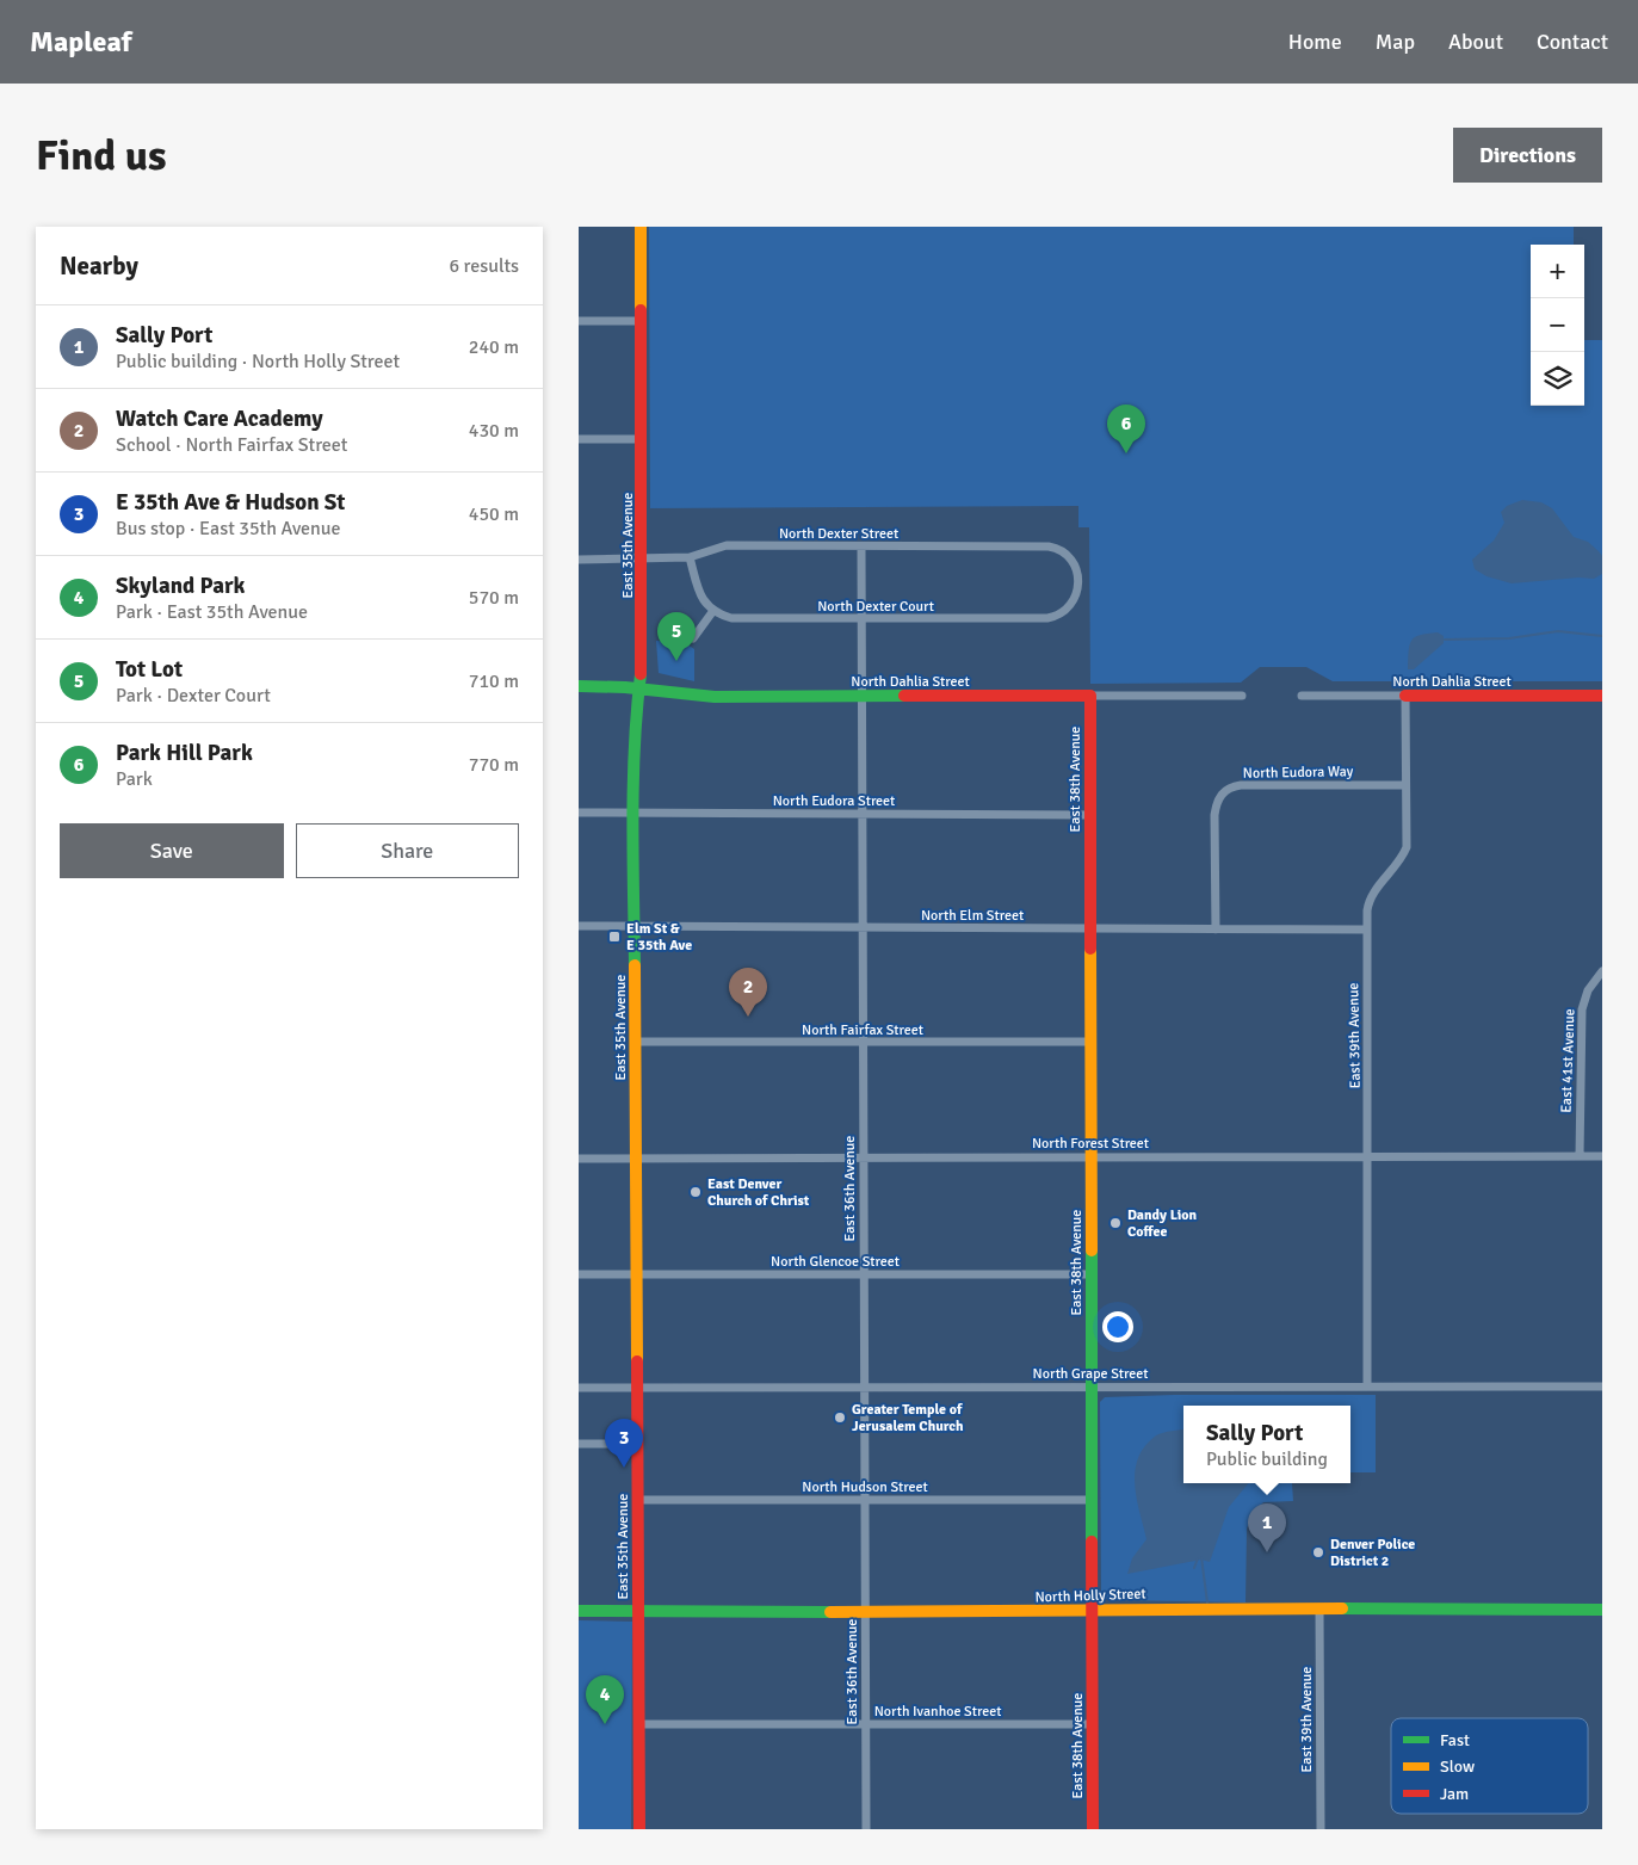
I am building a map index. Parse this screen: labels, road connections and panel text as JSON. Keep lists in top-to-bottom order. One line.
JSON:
{"streets":{"street":["North Dexter Street","East 35th Avenue","North Dexter Court","North Dahlia Street","North Eudora Way","East 38th Avenue","North Eudora Street","North Elm Street","North Fairfax Street","East 39th Avenue","East 41st Avenue","North Forest Street","East 36th Avenue","North Glencoe Street","North Grape Street","North Hudson Street","North Holly Street","North Ivanhoe Street"]},"crossings":[["North Dexter Street","East 35th Avenue"],["North Dexter Street","North Dexter Court"],["North Dexter Street","East 36th Avenue"],["East 35th Avenue","North Dahlia Street"],["East 35th Avenue","North Eudora Street"],["East 35th Avenue","North Elm Street"],["East 35th Avenue","North Fairfax Street"],["East 35th Avenue","North Forest Street"],["East 35th Avenue","North Glencoe Street"],["East 35th Avenue","North Grape Street"],["East 35th Avenue","North Hudson Street"],["East 35th Avenue","North Holly Street"],["East 35th Avenue","North Ivanhoe Street"],["North Dexter Court","East 36th Avenue"],["North Dahlia Street","East 38th Avenue"],["North Dahlia Street","East 39th Avenue"],["North Dahlia Street","East 36th Avenue"],["North Eudora Way","North Elm Street"],["North Eudora Way","East 39th Avenue"],["East 38th Avenue","North Eudora Street"],["East 38th Avenue","North Elm Street"],["East 38th Avenue","North Fairfax Street"],["East 38th Avenue","North Forest Street"],["East 38th Avenue","North Glencoe Street"],["East 38th Avenue","North Grape Street"],["East 38th Avenue","North Hudson Street"],["East 38th Avenue","North Holly Street"],["East 38th Avenue","North Ivanhoe Street"],["North Eudora Street","East 36th Avenue"],["North Elm Street","East 39th Avenue"],["North Elm Street","East 36th Avenue"],["North Fairfax Street","East 36th Avenue"],["East 39th Avenue","North Forest Street"],["East 39th Avenue","North Grape Street"],["East 39th Avenue","North Holly Street"],["East 41st Avenue","North Forest Street"],["North Forest Street","East 36th Avenue"],["East 36th Avenue","North Glencoe Street"],["East 36th Avenue","North Grape Street"],["East 36th Avenue","North Hudson Street"],["East 36th Avenue","North Holly Street"],["East 36th Avenue","North Ivanhoe Street"]],"places":{"transit":["Elm St & E 35th Ave"],"other":["East Denver Church of Christ","Dandy Lion Coffee","Greater Temple of Jerusalem Church","Denver Police District 2"]},"legend":["Fast","Slow","Jam"],"page":{"header":"Mapleaf","nav":["Home","Map","About","Contact"],"buttons":["Directions",["Save","Share"]],"title":"Find us","heading":["Nearby","6 results"],"map_buttons":["+","−"],"list":[{"mark":"1","name":"Sally Port","note":"Public building · North Holly Street","value":"240 m"},{"mark":"2","name":"Watch Care Academy","note":"School · North Fairfax Street","value":"430 m"},{"mark":"3","name":"E 35th Ave & Hudson St","note":"Bus stop · East 35th Avenue","value":"450 m"},{"mark":"4","name":"Skyland Park","note":"Park · East 35th Avenue","value":"570 m"},{"mark":"5","name":"Tot Lot","note":"Park · Dexter Court","value":"710 m"},{"mark":"6","name":"Park Hill Park","note":"Park","value":"770 m"}],"pins":["6","5","2","3","1","4"],"popup":["Sally Port","Public building"]}}
